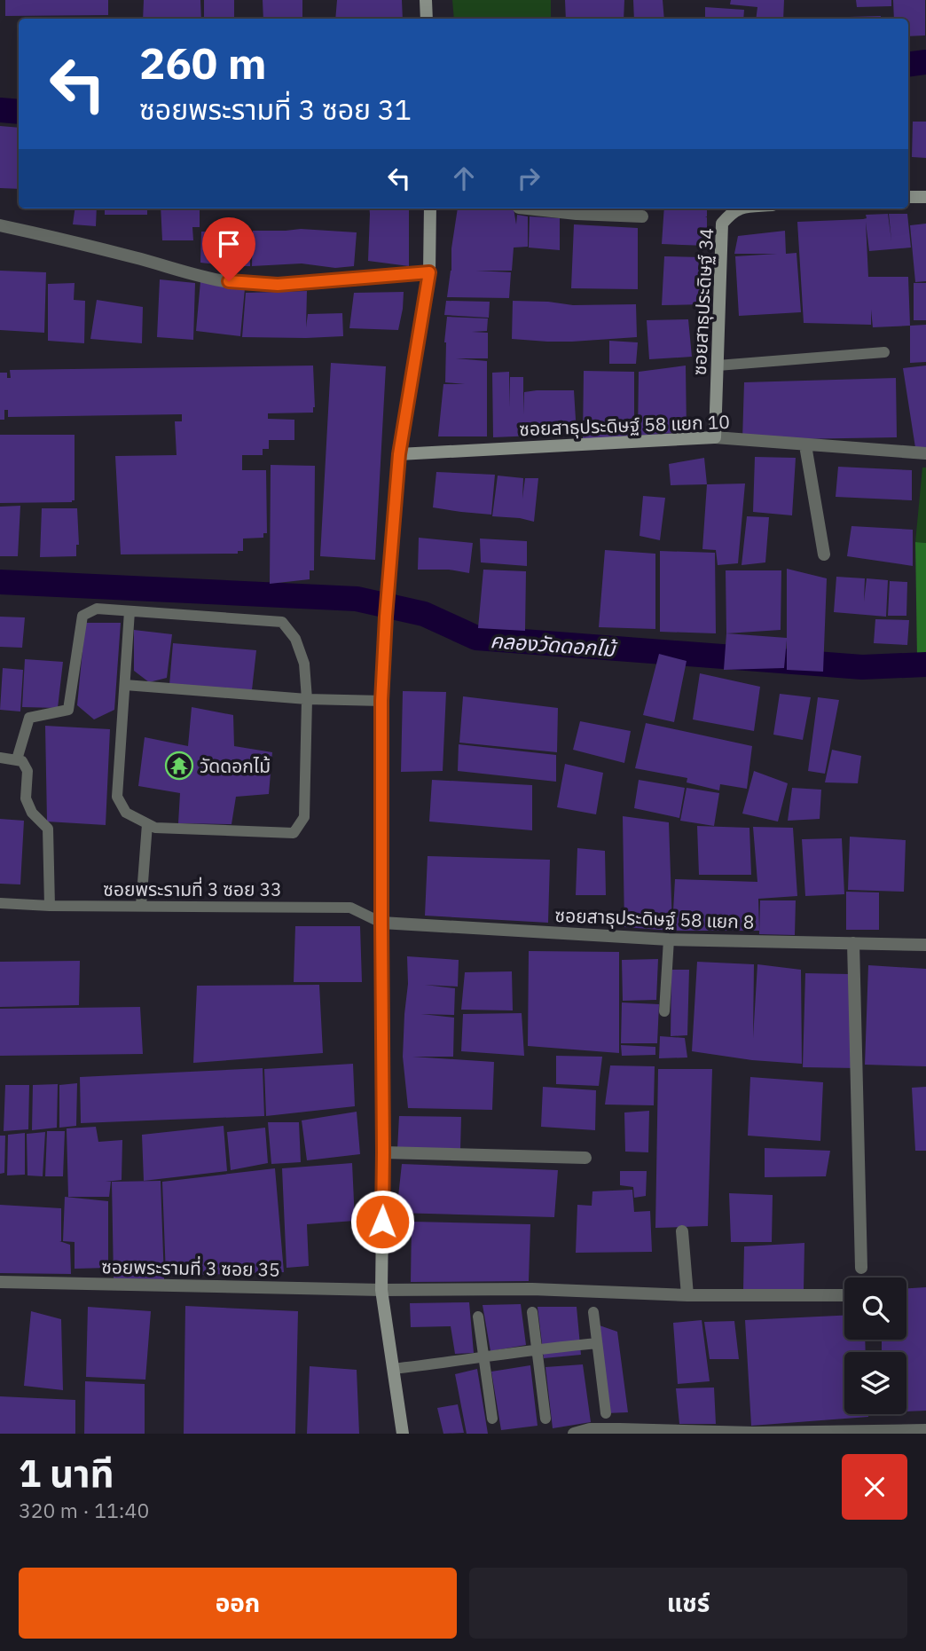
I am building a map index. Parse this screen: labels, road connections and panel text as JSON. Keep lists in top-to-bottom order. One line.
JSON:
{"streets":{"street":["ซอยสาธุประดิษฐ์ 34","ซอยสาธุประดิษฐ์ 58 แยก 10","ซอยสาธุประดิษฐ์ 58 แยก 8","ซอยพระรามที่ 3 ซอย 35"],"lane":["ซอยพระรามที่ 3 ซอย 33"]},"crossings":[["ซอยสาธุประดิษฐ์ 34","ซอยสาธุประดิษฐ์ 58 แยก 10"],["ซอยพระรามที่ 3 ซอย 33","ซอยสาธุประดิษฐ์ 58 แยก 8"]],"water":["คลองวัดดอกไม้"],"places":{"temple":["วัดดอกไม้"]},"page":{"turn":["260 m","ซอยพระรามที่ 3 ซอย 31"],"heading":["1 นาที","320 m · 11:40"],"buttons":["ออก","แชร์"]}}
